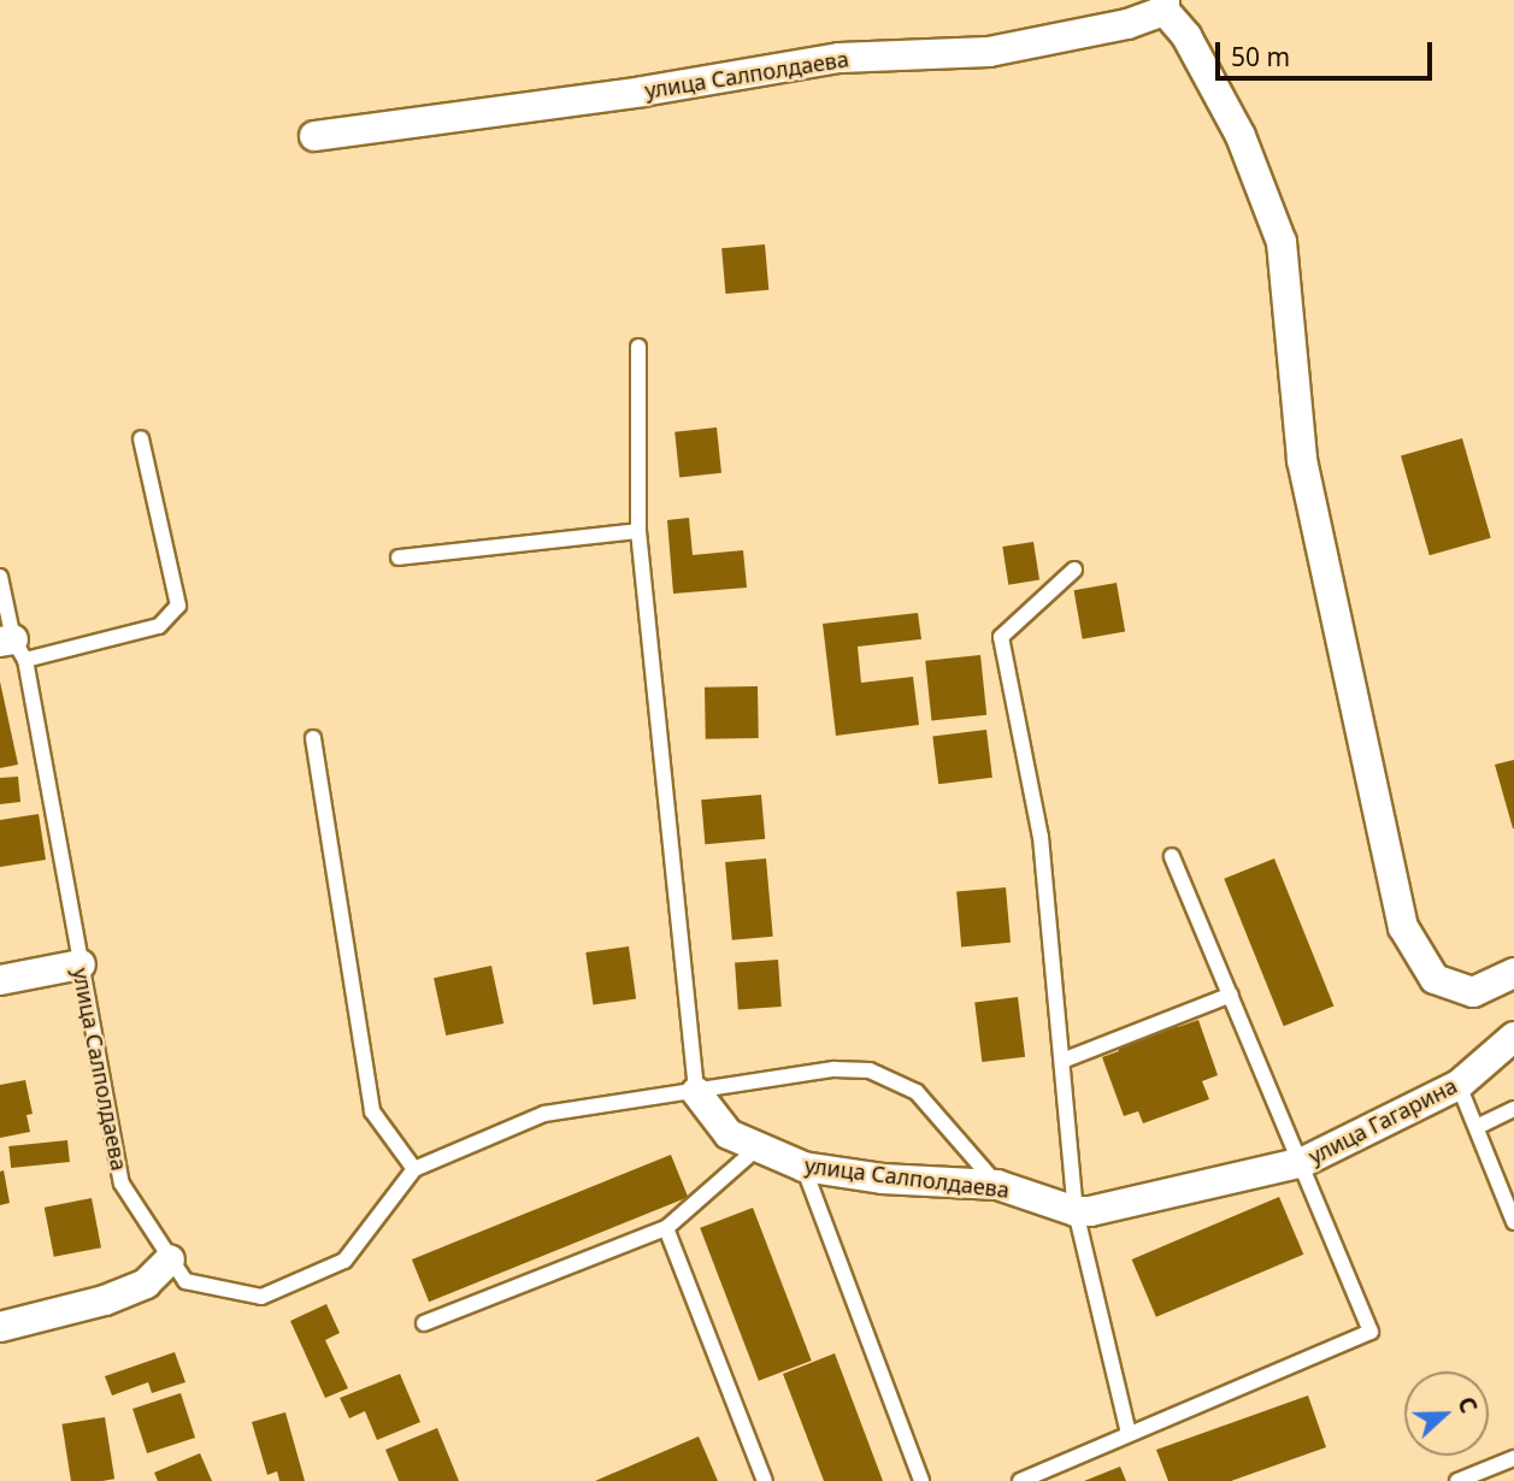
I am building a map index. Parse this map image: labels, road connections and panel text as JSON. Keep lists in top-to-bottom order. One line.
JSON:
{"streets":{"street":["улица Салполдаева","улица Гагарина"]},"crossings":[["улица Салполдаева","улица Гагарина"]],"scale_bar":"50 m","north":"right"}
